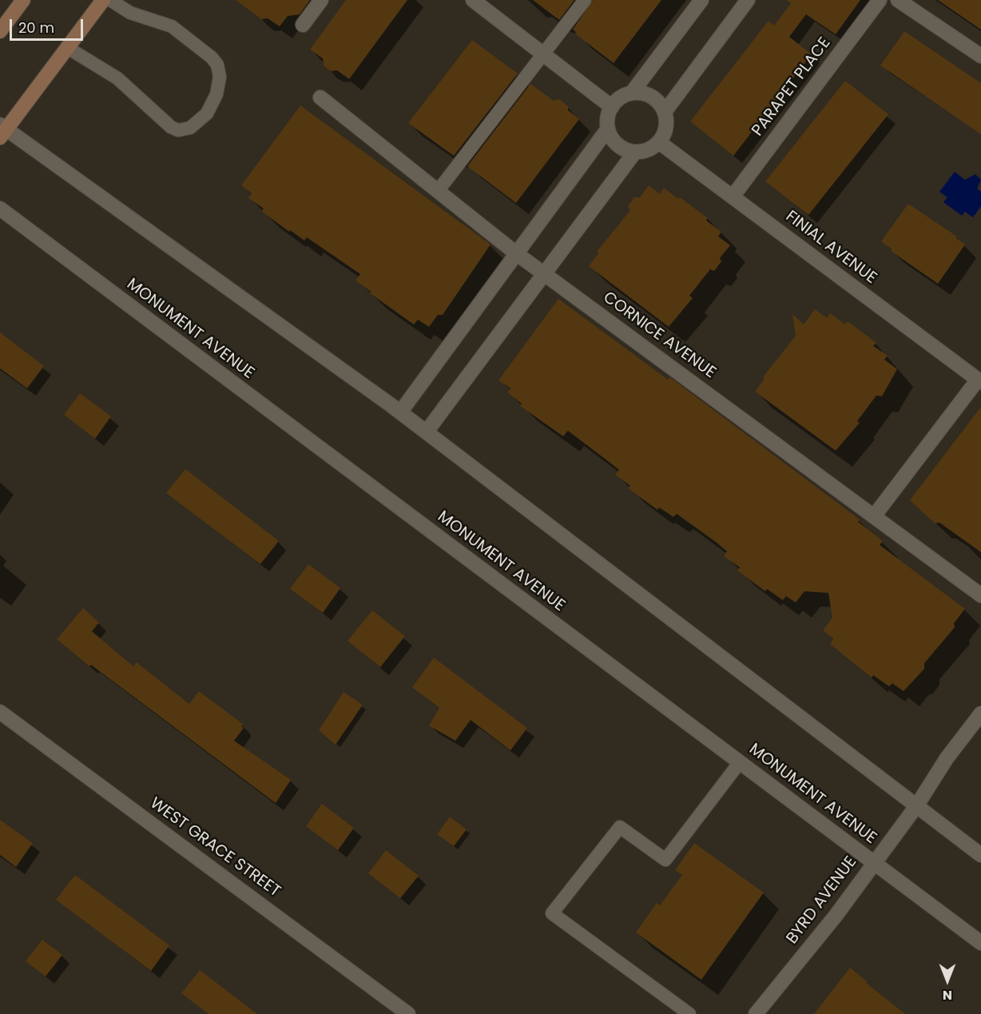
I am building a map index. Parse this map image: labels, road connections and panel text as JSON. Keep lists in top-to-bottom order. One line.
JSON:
{"streets":{"street":["PARAPET PLACE","FINIAL AVENUE","MONUMENT AVENUE","CORNICE AVENUE","WEST GRACE STREET","BYRD AVENUE"]},"crossings":[["PARAPET PLACE","FINIAL AVENUE"],["MONUMENT AVENUE","BYRD AVENUE"]],"scale_bar":"20 m","north":"bottom"}
